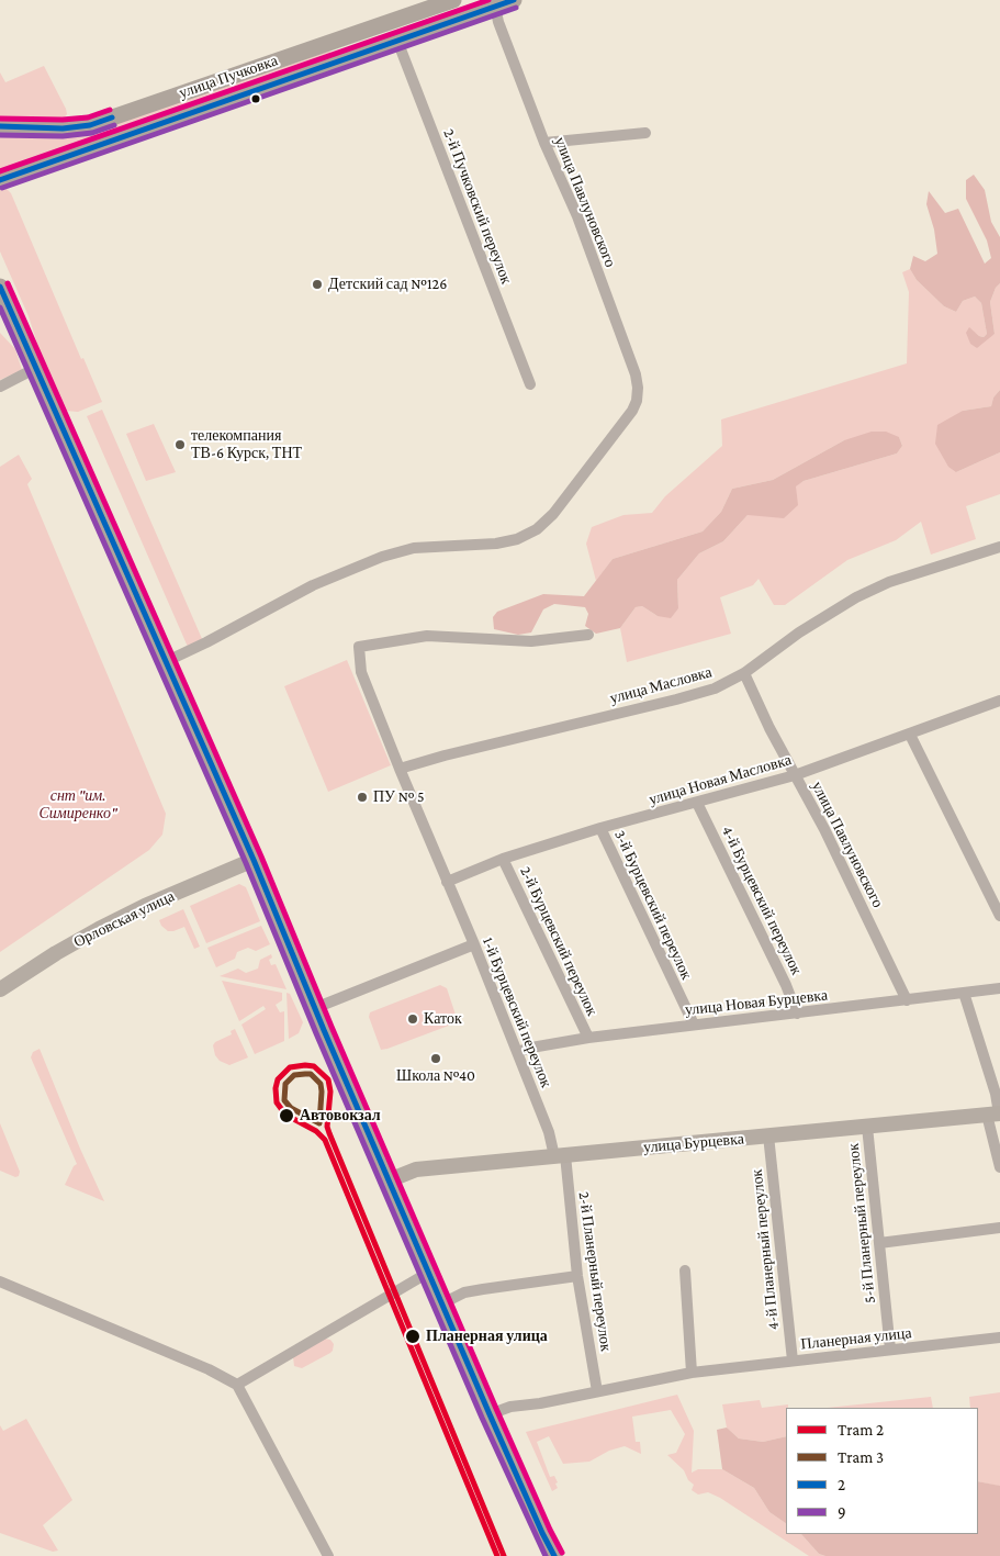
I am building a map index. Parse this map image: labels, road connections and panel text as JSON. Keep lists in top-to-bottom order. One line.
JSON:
{"streets":{"main road":["улица Пучковка"],"street":["улица Павлуновского","2-й Пучковский переулок","улица Масловка","улица Новая Масловка","4-й Бурцевский переулок","3-й Бурцевский переулок","Орловская улица","2-й Бурцевский переулок","улица Новая Бурцевка","1-й Бурцевский переулок","улица Бурцевка","5-й Планерный переулок","4-й Планерный переулок","2-й Планерный переулок","Планерная улица"]},"crossings":[["улица Пучковка","улица Павлуновского"],["улица Пучковка","2-й Пучковский переулок"],["улица Павлуновского","улица Масловка"],["улица Павлуновского","улица Новая Масловка"],["улица Павлуновского","улица Новая Бурцевка"],["улица Масловка","1-й Бурцевский переулок"],["улица Новая Масловка","4-й Бурцевский переулок"],["улица Новая Масловка","3-й Бурцевский переулок"],["улица Новая Масловка","2-й Бурцевский переулок"],["улица Новая Масловка","1-й Бурцевский переулок"],["4-й Бурцевский переулок","улица Новая Бурцевка"],["3-й Бурцевский переулок","улица Новая Бурцевка"],["2-й Бурцевский переулок","улица Новая Бурцевка"],["улица Новая Бурцевка","1-й Бурцевский переулок"],["1-й Бурцевский переулок","улица Бурцевка"],["1-й Бурцевский переулок","2-й Планерный переулок"],["улица Бурцевка","5-й Планерный переулок"],["улица Бурцевка","4-й Планерный переулок"],["улица Бурцевка","2-й Планерный переулок"],["5-й Планерный переулок","Планерная улица"],["4-й Планерный переулок","Планерная улица"],["2-й Планерный переулок","Планерная улица"]],"parks":["снт \"им. Симиренко\""],"places":["Детский сад №126","телекомпания ТВ-6 Курск, ТНТ","ПУ № 5","Каток","Школа №40","Автовокзал","Планерная улица"],"lines":["transit line 2","transit line 9","tram line 2","tram line 3"],"legend":["Tram 2","Tram 3","2","9"]}
